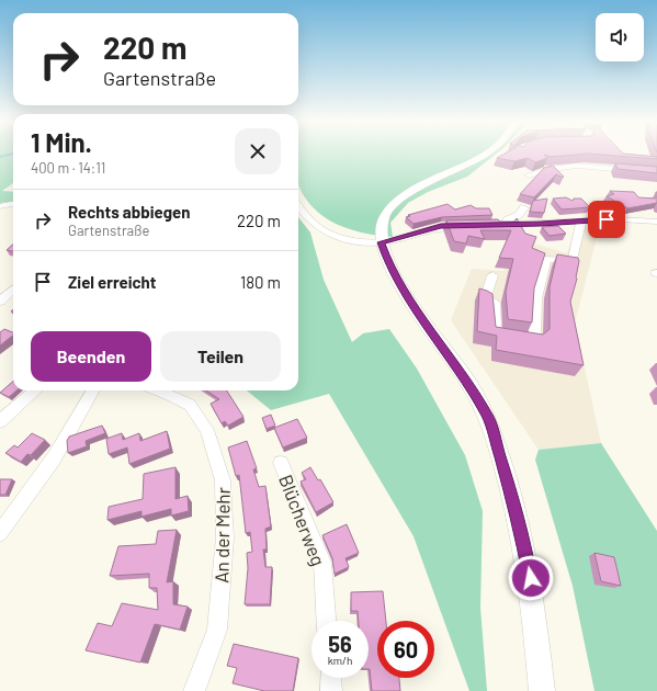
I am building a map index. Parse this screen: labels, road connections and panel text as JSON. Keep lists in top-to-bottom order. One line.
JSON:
{"streets":{"street":["Blücherweg","An der Mehr"]},"page":{"turn":["220 m","Gartenstraße"],"heading":["1 Min.","400 m · 14:11"],"list":[{"name":"Rechts abbiegen","note":"Gartenstraße","value":"220 m"},{"name":"Ziel erreicht","value":"180 m"}],"buttons":["Beenden","Teilen"],"speed":"56 km/h","limit":"60"}}
